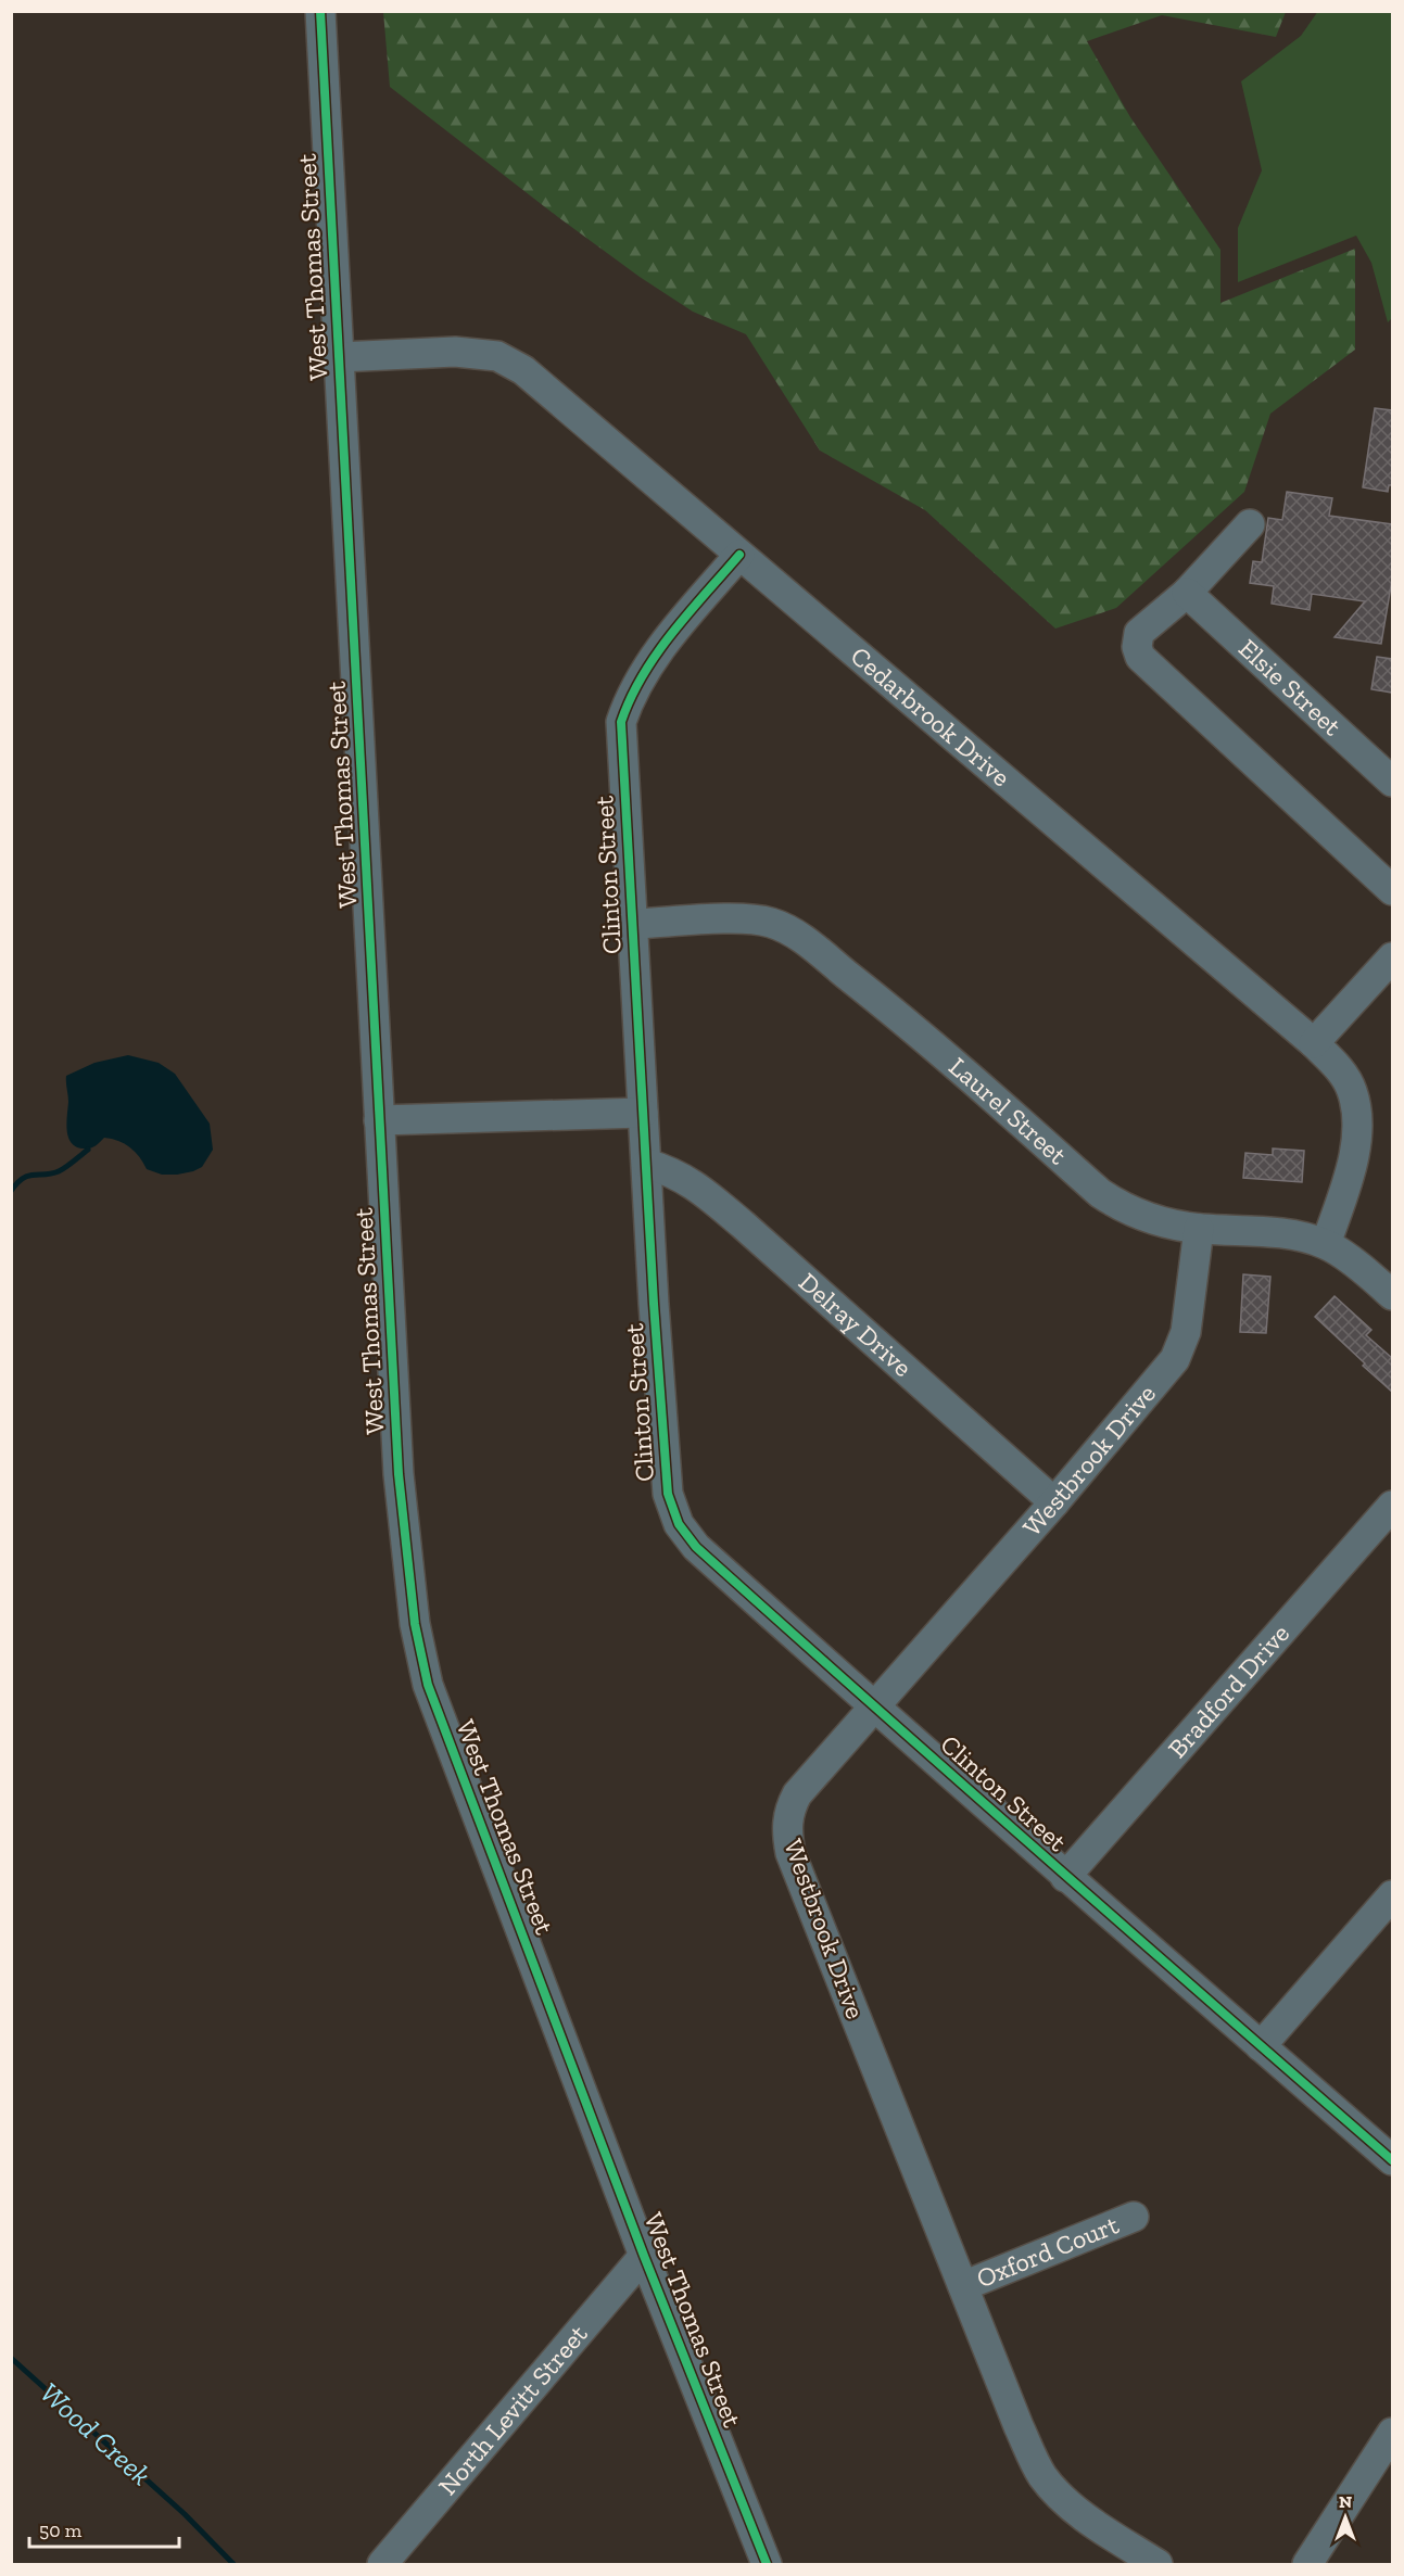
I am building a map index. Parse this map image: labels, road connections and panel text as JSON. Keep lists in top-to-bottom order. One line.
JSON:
{"streets":{"street":["West Thomas Street","Elsie Street","Cedarbrook Drive","Clinton Street","Laurel Street","Delray Drive","Westbrook Drive","Bradford Drive","Oxford Court","North Levitt Street"]},"crossings":[["West Thomas Street","Cedarbrook Drive"],["West Thomas Street","North Levitt Street"],["Cedarbrook Drive","Clinton Street"],["Cedarbrook Drive","Laurel Street"],["Clinton Street","Laurel Street"],["Clinton Street","Delray Drive"],["Clinton Street","Westbrook Drive"],["Clinton Street","Bradford Drive"],["Laurel Street","Westbrook Drive"],["Delray Drive","Westbrook Drive"],["Westbrook Drive","Oxford Court"]],"water":["Wood Creek"],"scale_bar":"50 m","north":"top"}
